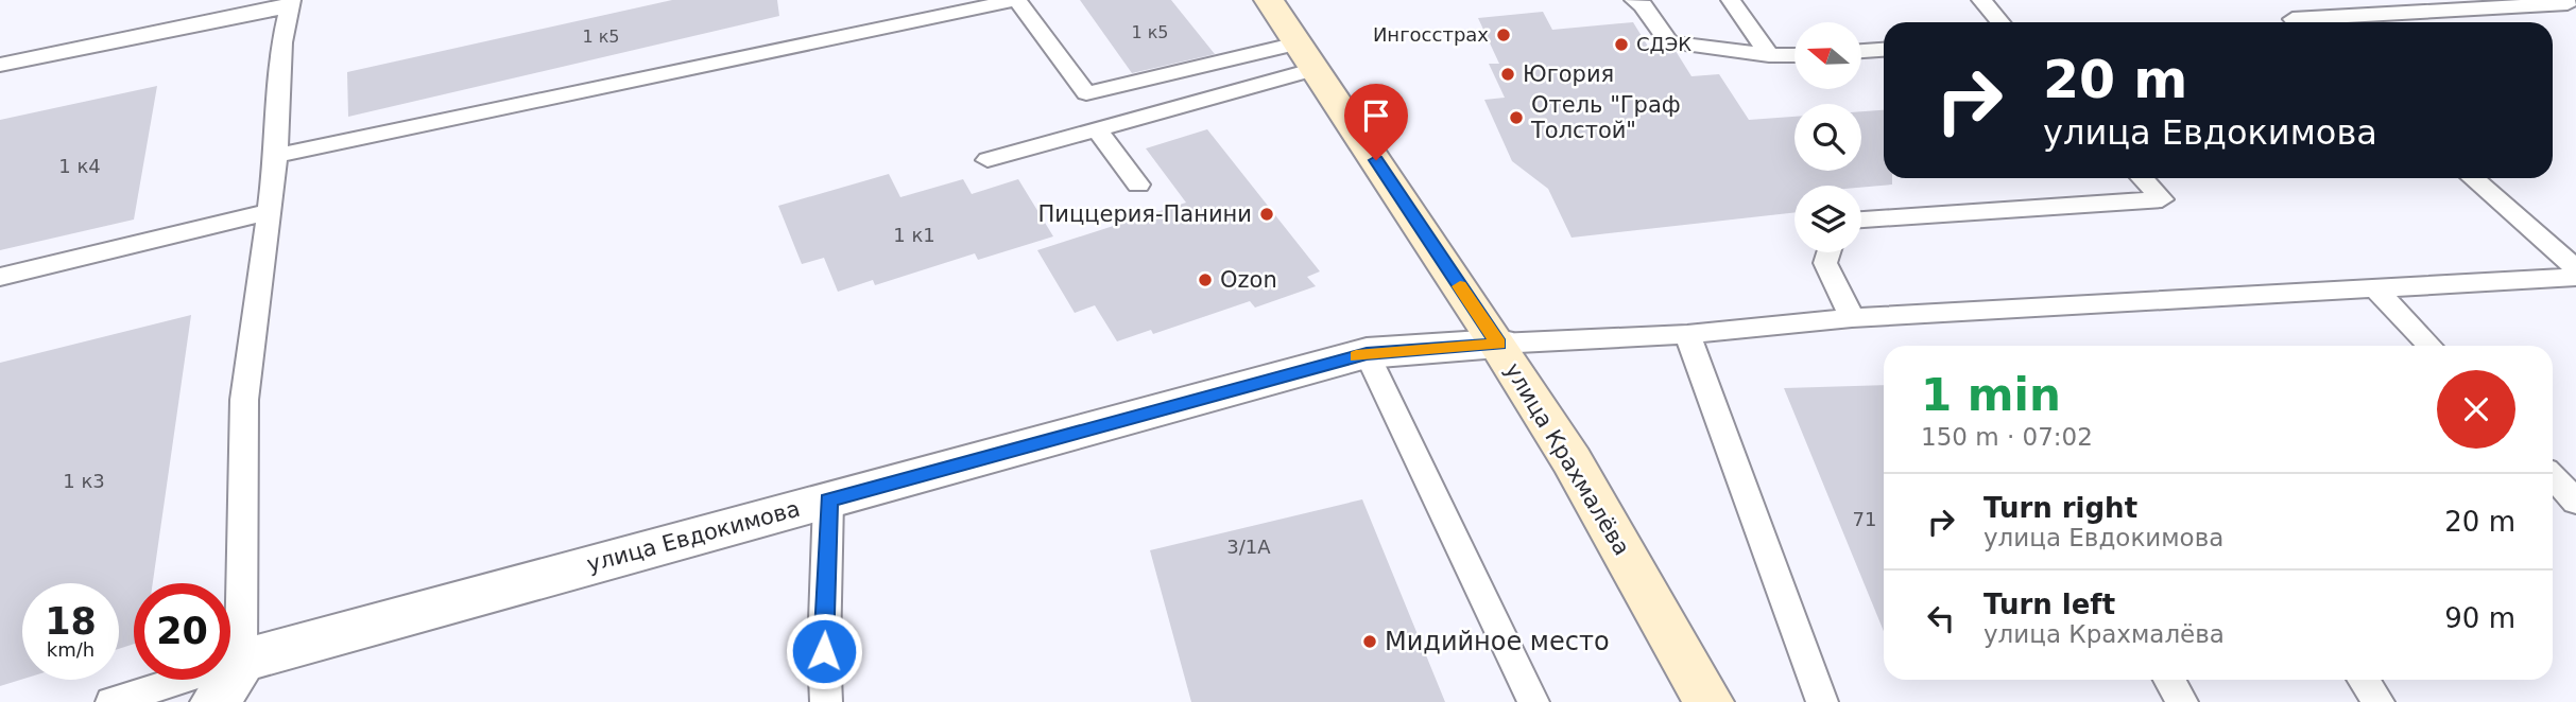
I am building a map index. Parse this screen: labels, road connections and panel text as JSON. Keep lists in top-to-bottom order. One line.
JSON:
{"streets":{"main road":["улица Крахмалёва"],"street":["улица Евдокимова"]},"crossings":[["улица Крахмалёва","улица Евдокимова"]],"places":["Ингосстрах","СДЭК","Югория","Отель \"Граф Толстой\"","Пиццерия-Панини","Ozon","Мидийное место"],"house_numbers":["1 к5","1 к5","1 к4","1 к1","1 к3","71","3/1А"],"north":"left","page":{"turn":["20 m","улица Евдокимова"],"heading":["1 min","150 m · 07:02"],"list":[{"name":"Turn right","note":"улица Евдокимова","value":"20 m"},{"name":"Turn left","note":"улица Крахмалёва","value":"90 m"}],"speed":"18 km/h","limit":"20"}}
